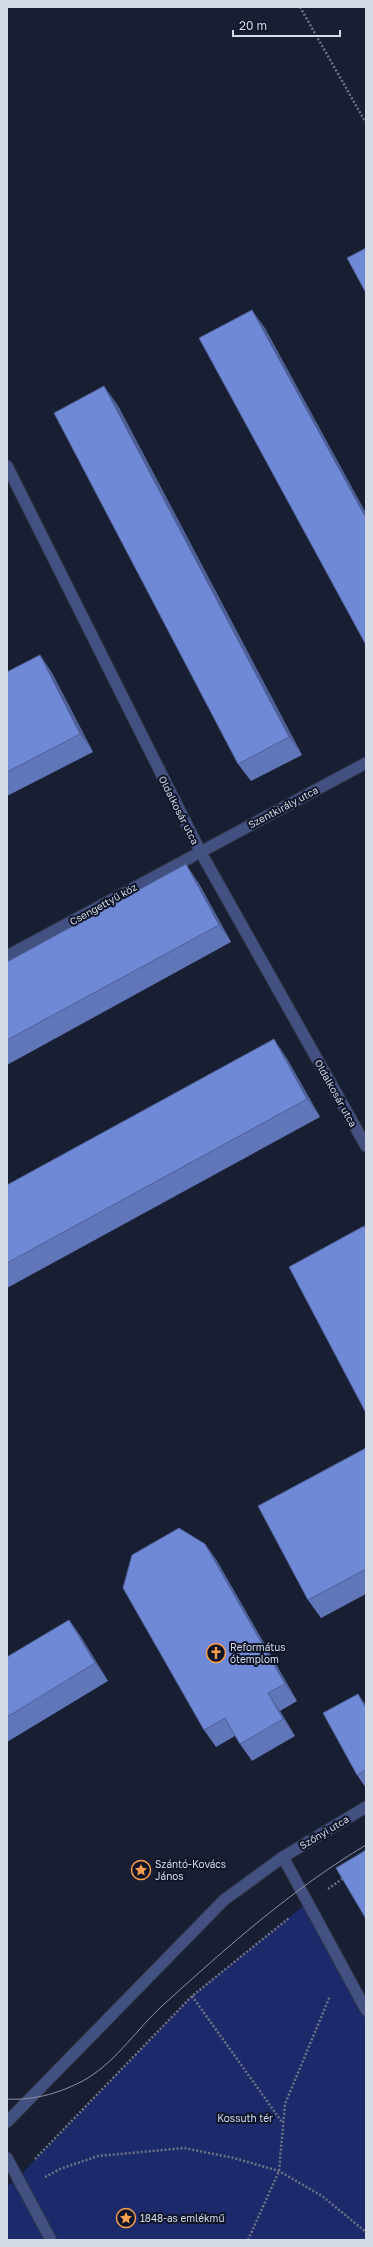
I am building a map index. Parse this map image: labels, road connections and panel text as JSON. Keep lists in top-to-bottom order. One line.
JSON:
{"streets":{"street":["Szentkirály utca","Oldalkosár utca","Csengettyű köz","Szőnyi utca"]},"crossings":[["Szentkirály utca","Oldalkosár utca"],["Szentkirály utca","Csengettyű köz"],["Oldalkosár utca","Csengettyű köz"]],"parks":["Kossuth tér"],"places":{"church":["Református ótemplom"],"place":["Szántó-Kovács János","1848-as emlékmű"]},"scale_bar":"20 m"}
